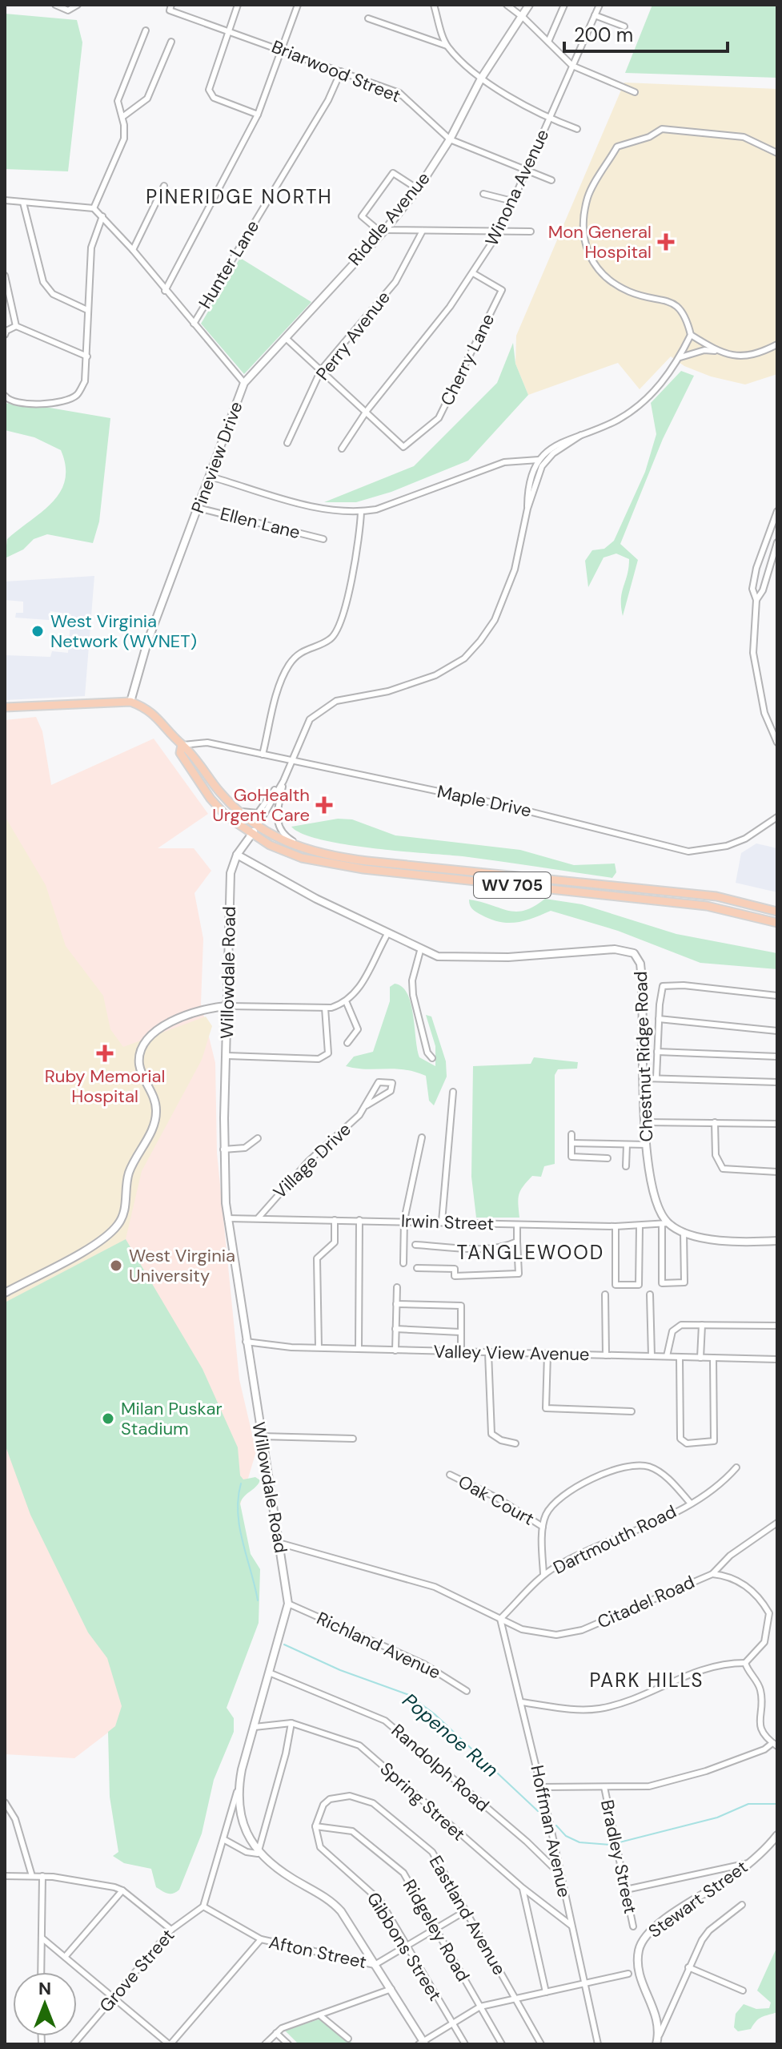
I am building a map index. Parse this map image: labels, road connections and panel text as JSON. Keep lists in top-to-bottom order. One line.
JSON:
{"streets":{"main road":["WV 705"],"street":["Briarwood Street","Winona Avenue","Riddle Avenue","Hunter Lane","Perry Avenue","Cherry Lane","Pineview Drive","Ellen Lane","Maple Drive","Willowdale Road","Chestnut Ridge Road","Village Drive","Irwin Street","Valley View Avenue","Oak Court","Dartmouth Road","Citadel Road","Richland Avenue","Randolph Road","Spring Street","Hoffman Avenue","Bradley Street","Stewart Street","Eastland Avenue","Ridgeley Road","Gibbons Street","Afton Street","Grove Street"]},"crossings":[["Briarwood Street","Winona Avenue"],["Briarwood Street","Riddle Avenue"],["Briarwood Street","Hunter Lane"],["Winona Avenue","Cherry Lane"],["Riddle Avenue","Pineview Drive"],["Hunter Lane","Pineview Drive"],["Pineview Drive","Ellen Lane"],["Pineview Drive","WV 705"],["Maple Drive","WV 705"],["Willowdale Road","Chestnut Ridge Road"],["Willowdale Road","Irwin Street"],["Willowdale Road","Valley View Avenue"],["Willowdale Road","Citadel Road"],["Willowdale Road","Richland Avenue"],["Willowdale Road","Randolph Road"],["Willowdale Road","Spring Street"],["Chestnut Ridge Road","Irwin Street"],["Village Drive","Irwin Street"],["Dartmouth Road","Citadel Road"],["Dartmouth Road","Hoffman Avenue"],["Citadel Road","Hoffman Avenue"],["Randolph Road","Hoffman Avenue"],["Spring Street","Hoffman Avenue"],["Eastland Avenue","Ridgeley Road"],["Eastland Avenue","Gibbons Street"],["Eastland Avenue","Afton Street"],["Ridgeley Road","Gibbons Street"],["Ridgeley Road","Afton Street"],["Gibbons Street","Afton Street"],["Afton Street","Grove Street"]],"districts":["PINERIDGE NORTH","TANGLEWOOD","PARK HILLS"],"water":["Popenoe Run"],"places":{"health":["Mon General Hospital","GoHealth Urgent Care","Ruby Memorial Hospital"],"other":["West Virginia Network (WVNET)","West Virginia University","Milan Puskar Stadium"]},"scale_bar":"200 m","north":"top"}
